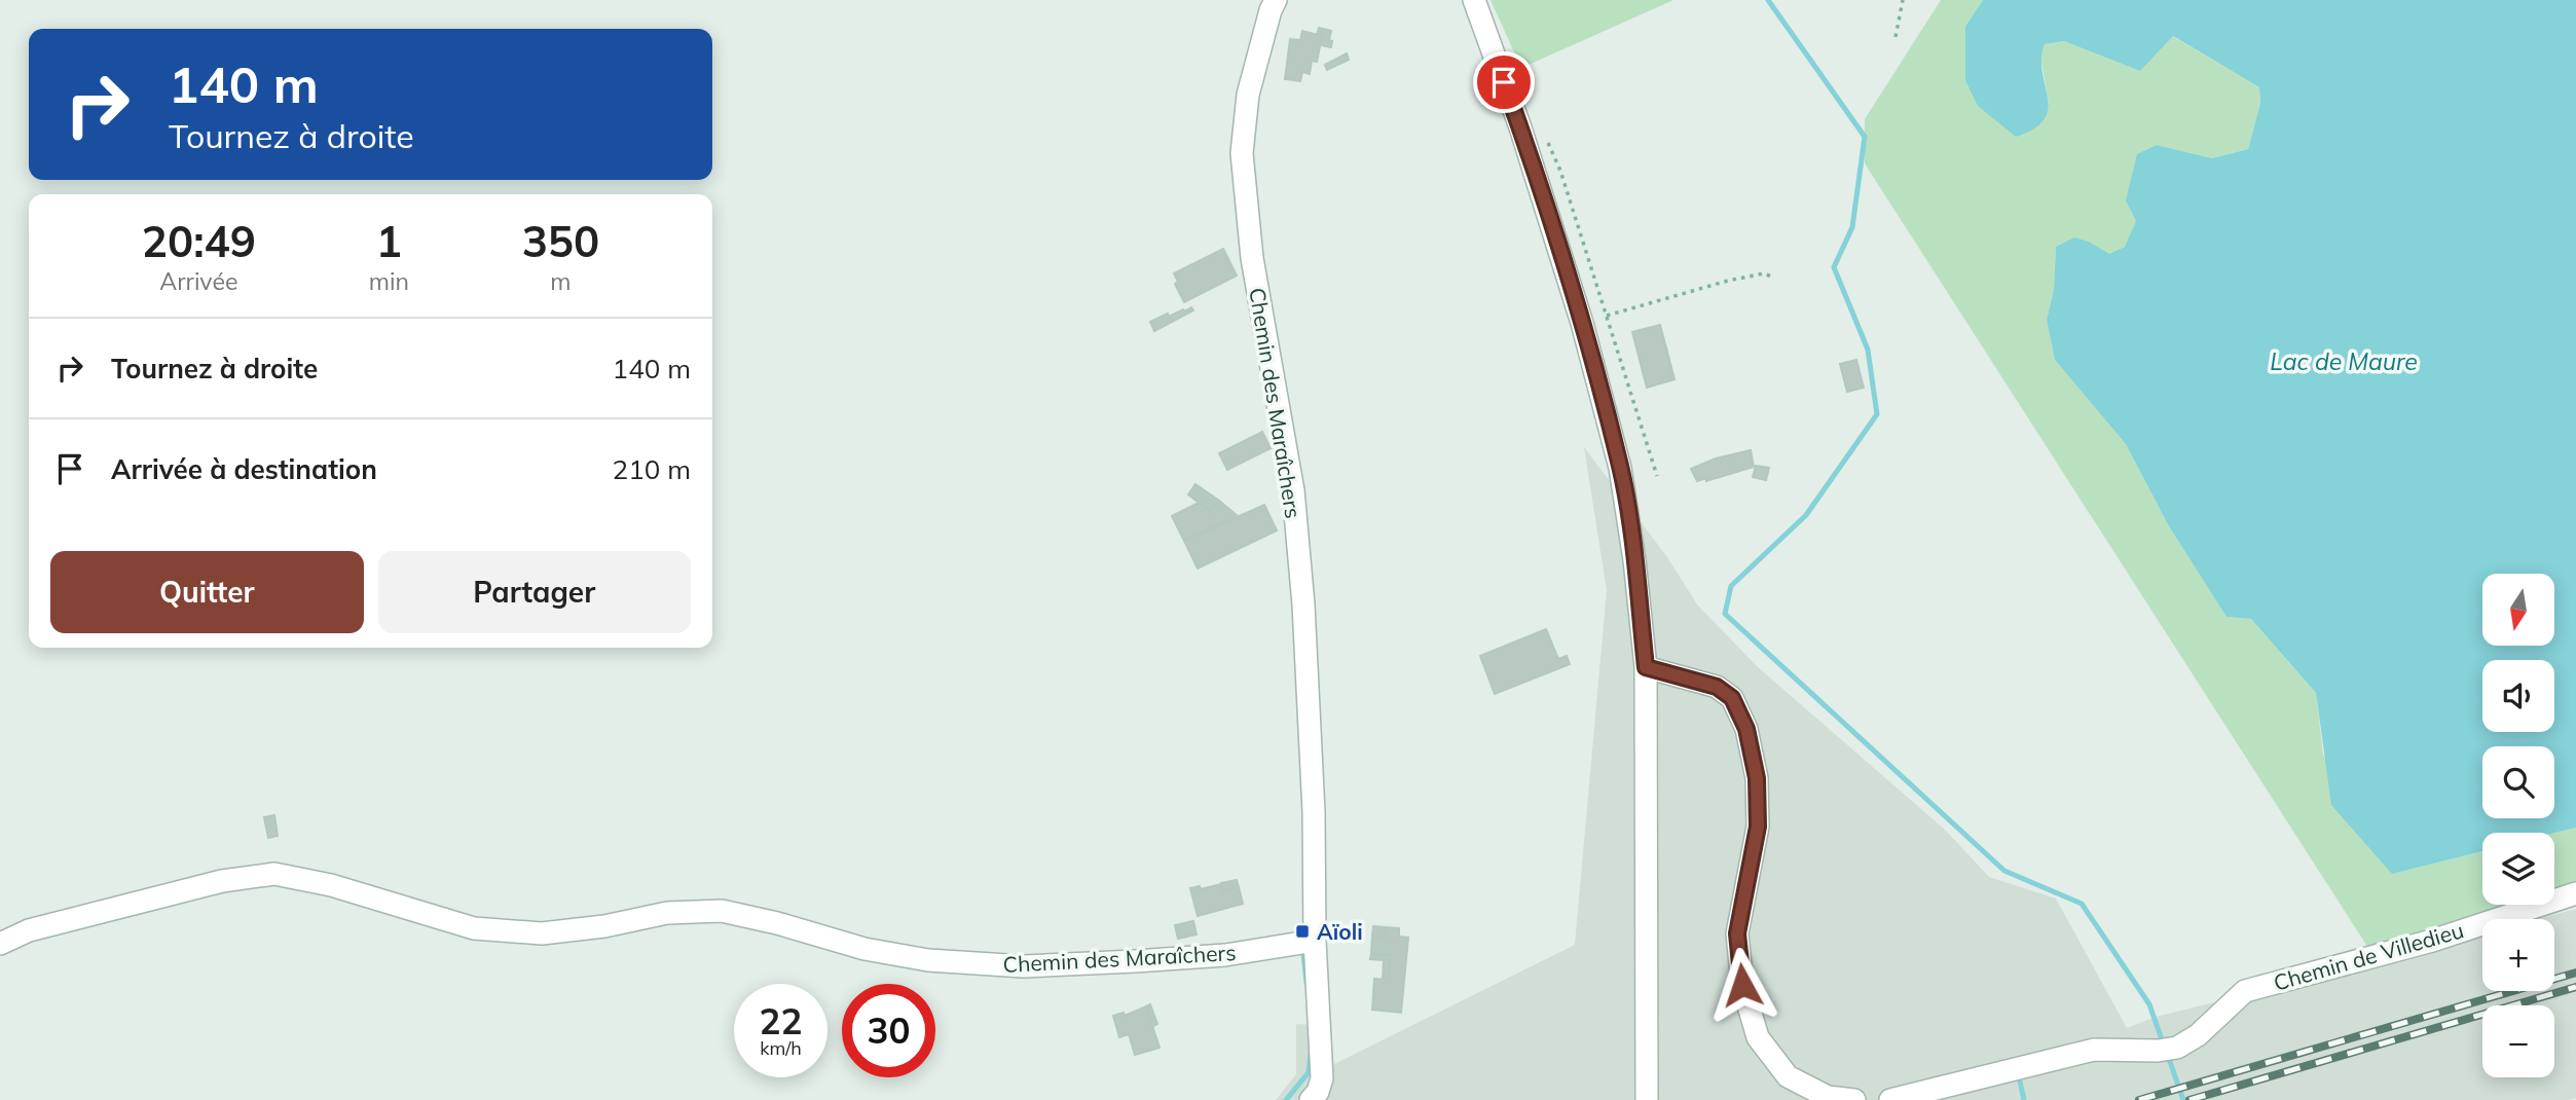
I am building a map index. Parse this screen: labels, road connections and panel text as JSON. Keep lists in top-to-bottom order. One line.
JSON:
{"streets":{"street":["Chemin des Maraîchers","Chemin de Villedieu"]},"water":["Lac de Maure"],"places":{"transit":["Aïoli"]},"north":"bottom","page":{"turn":["140 m","Tournez à droite"],"eta":["20:49","Arrivée","1","min","350","m"],"list":[{"name":"Tournez à droite","value":"140 m"},{"name":"Arrivée à destination","value":"210 m"}],"buttons":["Quitter","Partager"],"map_buttons":["+","−"],"speed":"22 km/h","limit":"30"}}
